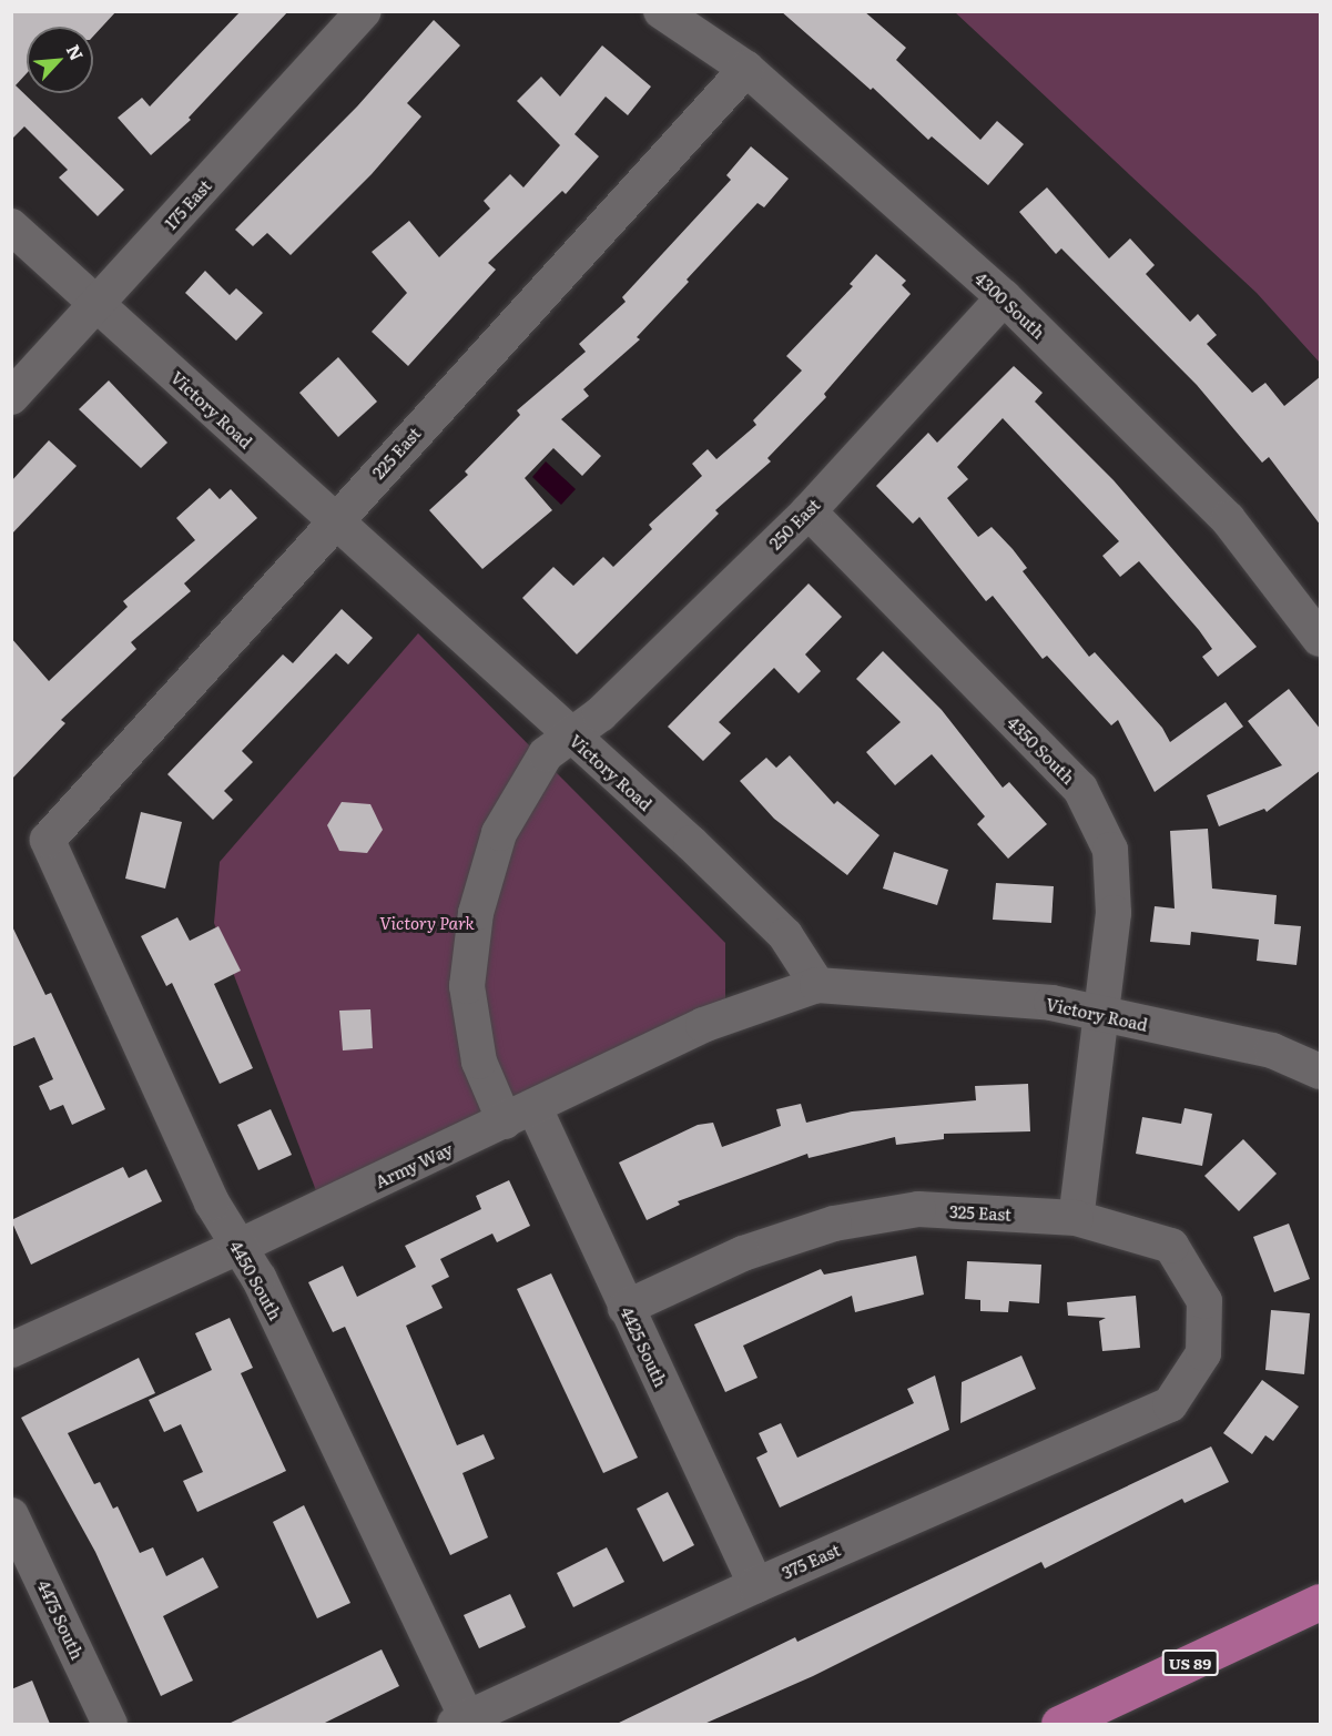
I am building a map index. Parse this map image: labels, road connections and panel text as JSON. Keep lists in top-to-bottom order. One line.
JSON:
{"streets":{"main road":["US 89"],"street":["175 East","4300 South","Victory Road","225 East","250 East","4350 South","Army Way","325 East","4450 South","4425 South","375 East","4475 South"]},"crossings":[["175 East","Victory Road"],["4300 South","225 East"],["4300 South","250 East"],["Victory Road","225 East"],["Victory Road","250 East"],["Victory Road","4350 South"],["Victory Road","Army Way"],["225 East","4450 South"],["250 East","4350 South"],["250 East","Army Way"],["250 East","4425 South"],["4350 South","325 East"],["Army Way","4450 South"],["Army Way","4425 South"],["325 East","4425 South"],["325 East","375 East"],["4450 South","375 East"],["4425 South","375 East"]],"parks":["Victory Park"],"north":"top right"}
